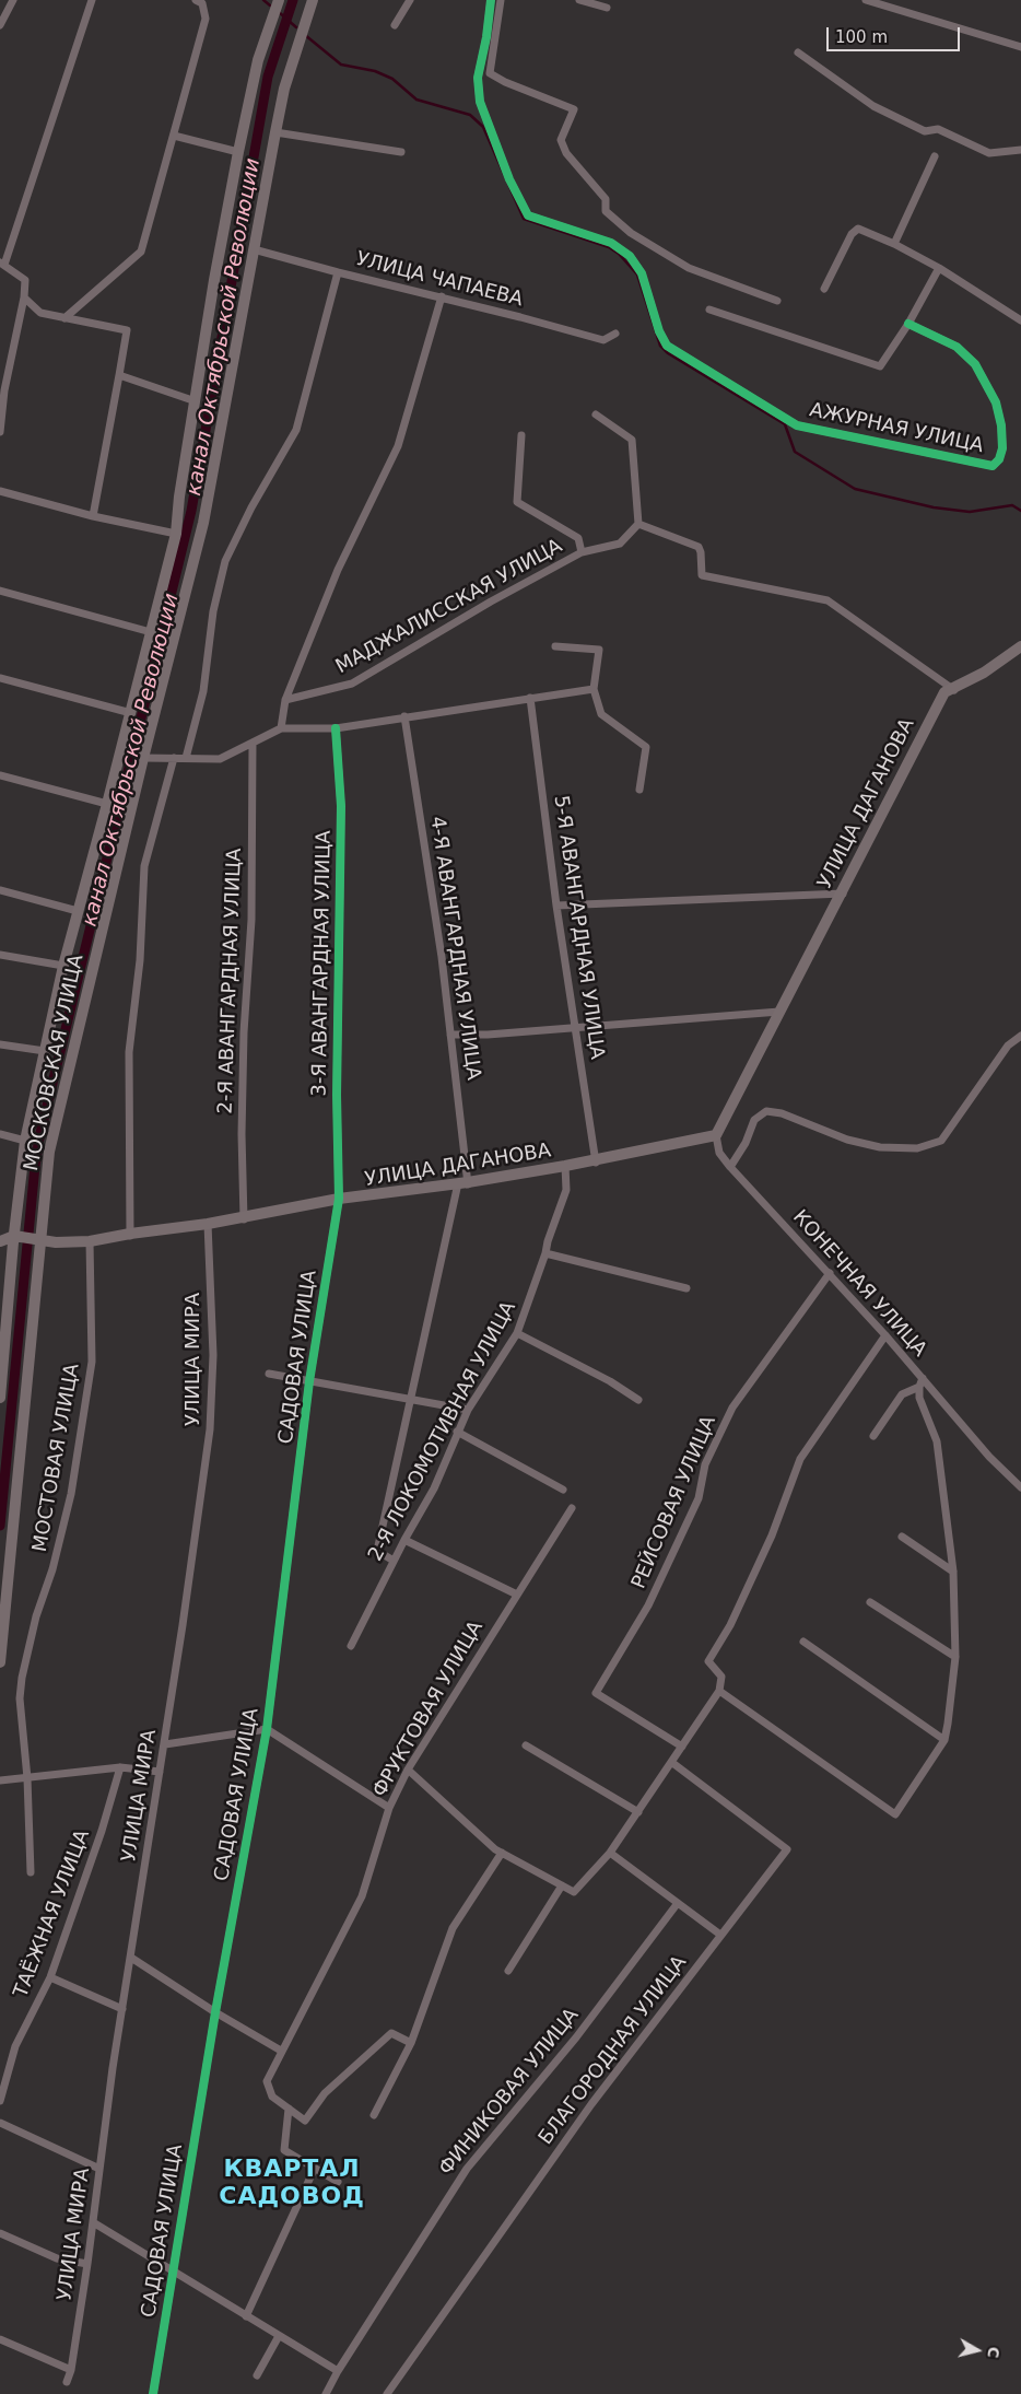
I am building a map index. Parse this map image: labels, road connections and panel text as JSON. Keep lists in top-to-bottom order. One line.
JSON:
{"streets":{"main road":["УЛИЦА ДАГАНОВА","МОСКОВСКАЯ УЛИЦА"],"street":["УЛИЦА ЧАПАЕВА","АЖУРНАЯ УЛИЦА","МАДЖАЛИССКАЯ УЛИЦА","5-Я АВАНГАРДНАЯ УЛИЦА","4-Я АВАНГАРДНАЯ УЛИЦА","3-Я АВАНГАРДНАЯ УЛИЦА","2-Я АВАНГАРДНАЯ УЛИЦА","КОНЕЧНАЯ УЛИЦА","САДОВАЯ УЛИЦА","УЛИЦА МИРА","2-Я ЛОКОМОТИВНАЯ УЛИЦА","МОСТОВАЯ УЛИЦА","РЕЙСОВАЯ УЛИЦА","ФРУКТОВАЯ УЛИЦА","ТАЁЖНАЯ УЛИЦА","БЛАГОРОДНАЯ УЛИЦА","ФИНИКОВАЯ УЛИЦА"]},"crossings":[["УЛИЦА ЧАПАЕВА","МОСКОВСКАЯ УЛИЦА"],["УЛИЦА ДАГАНОВА","5-Я АВАНГАРДНАЯ УЛИЦА"],["УЛИЦА ДАГАНОВА","4-Я АВАНГАРДНАЯ УЛИЦА"],["УЛИЦА ДАГАНОВА","3-Я АВАНГАРДНАЯ УЛИЦА"],["УЛИЦА ДАГАНОВА","2-Я АВАНГАРДНАЯ УЛИЦА"],["УЛИЦА ДАГАНОВА","МОСКОВСКАЯ УЛИЦА"],["УЛИЦА ДАГАНОВА","КОНЕЧНАЯ УЛИЦА"],["УЛИЦА ДАГАНОВА","САДОВАЯ УЛИЦА"],["УЛИЦА ДАГАНОВА","УЛИЦА МИРА"],["УЛИЦА ДАГАНОВА","2-Я ЛОКОМОТИВНАЯ УЛИЦА"],["УЛИЦА ДАГАНОВА","МОСТОВАЯ УЛИЦА"],["4-Я АВАНГАРДНАЯ УЛИЦА","2-Я ЛОКОМОТИВНАЯ УЛИЦА"],["3-Я АВАНГАРДНАЯ УЛИЦА","САДОВАЯ УЛИЦА"],["КОНЕЧНАЯ УЛИЦА","РЕЙСОВАЯ УЛИЦА"]],"districts":["КВАРТАЛ САДОВОД"],"water":["канал Октябрьской Революции"],"scale_bar":"100 m","north":"right"}
